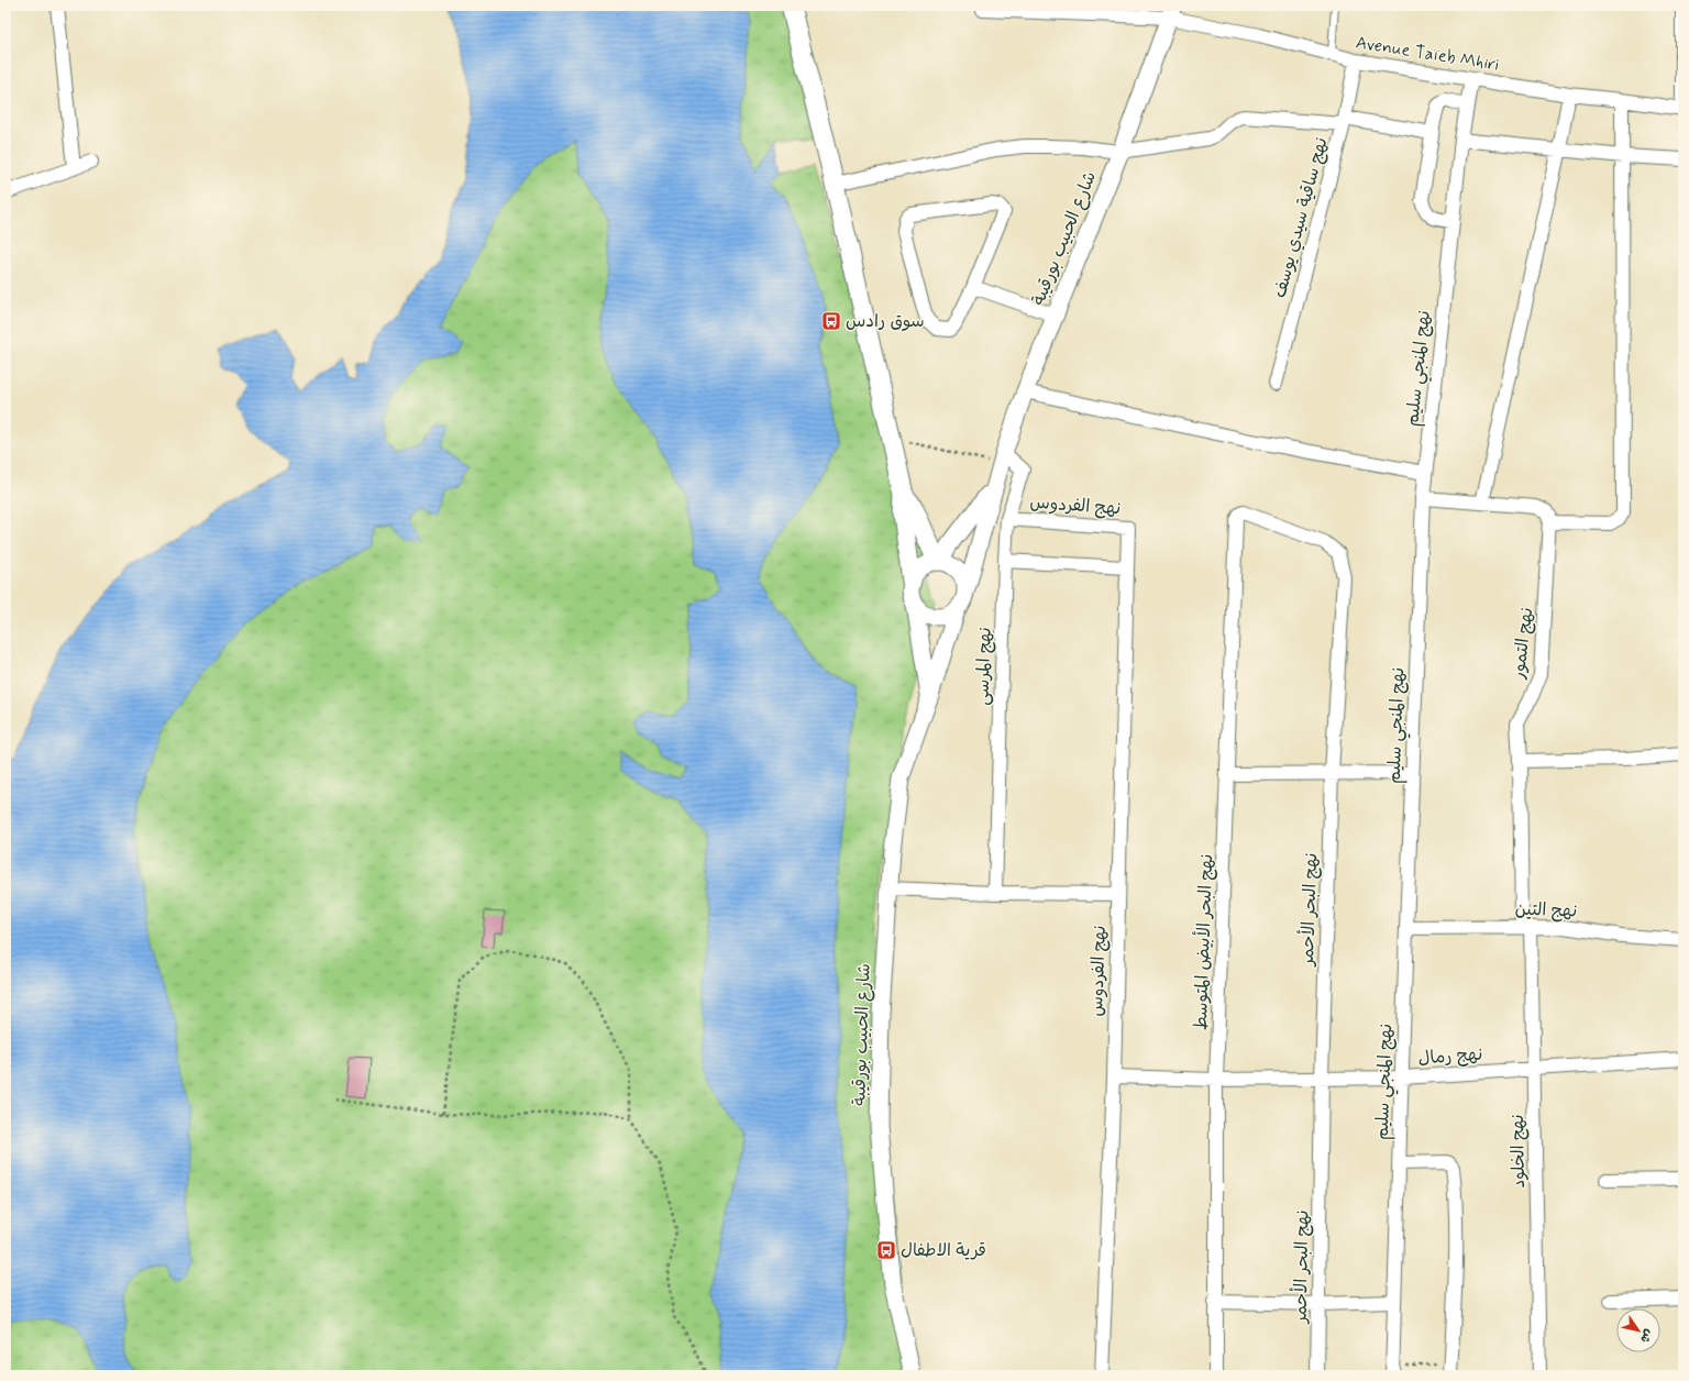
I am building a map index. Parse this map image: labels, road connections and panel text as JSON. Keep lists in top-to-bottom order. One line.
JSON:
{"streets":{"street":["Avenue Taïeb Mhiri","نهج ساقية سيدي يوسف","شارع الحبيب بورقيبة","نهج المنجي سليم","نهج الفردوس","نهج التمور","نهج المرسى","نهج البحر الأحمر","نهج التين","نهج البحر الأبيض المتوسط","نهج رمال","نهج الخلود"]},"crossings":[["Avenue Taïeb Mhiri","نهج ساقية سيدي يوسف"],["Avenue Taïeb Mhiri","شارع الحبيب بورقيبة"],["Avenue Taïeb Mhiri","نهج المنجي سليم"],["شارع الحبيب بورقيبة","نهج المرسى"],["نهج المنجي سليم","نهج التين"],["نهج المنجي سليم","نهج رمال"],["نهج الفردوس","نهج المرسى"],["نهج الفردوس","نهج رمال"],["نهج التمور","نهج التين"],["نهج التمور","نهج الخلود"],["نهج البحر الأحمر","نهج البحر الأبيض المتوسط"],["نهج البحر الأحمر","نهج رمال"],["نهج التين","نهج الخلود"],["نهج البحر الأبيض المتوسط","نهج رمال"],["نهج رمال","نهج الخلود"]],"places":{"bus stop":["سوق رادس","قرية الاطفال"]},"north":"bottom right"}
